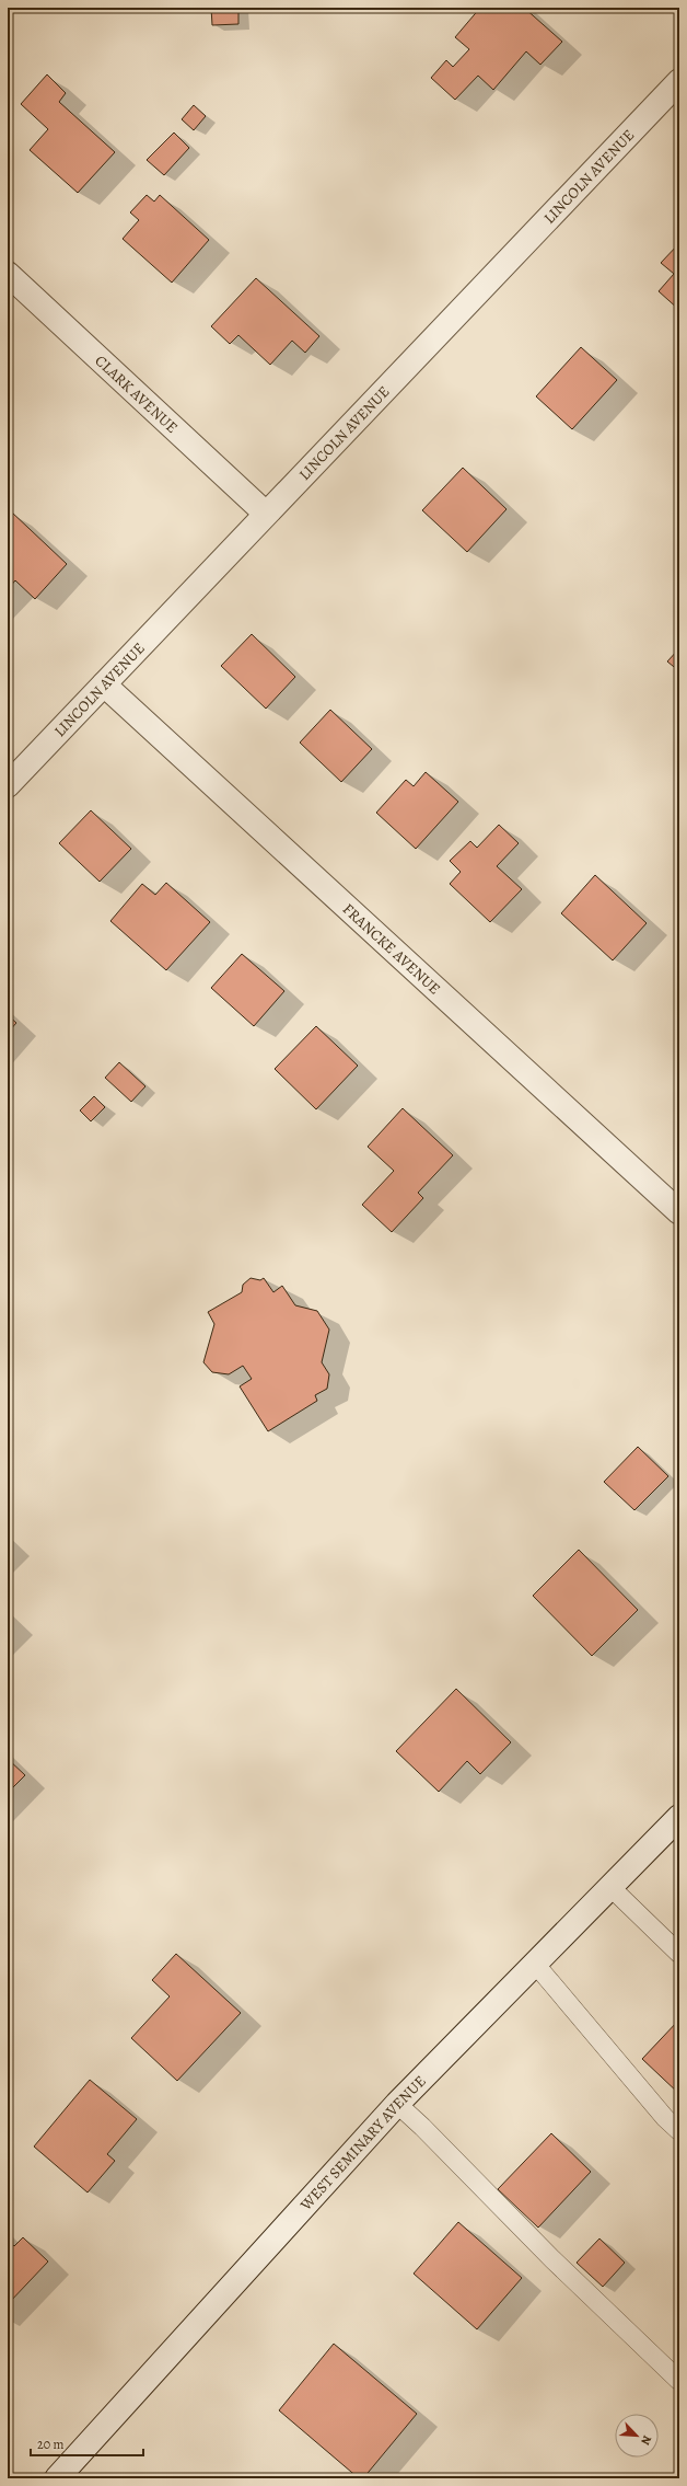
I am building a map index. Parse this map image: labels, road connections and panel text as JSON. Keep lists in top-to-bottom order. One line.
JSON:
{"streets":{"street":["LINCOLN AVENUE","CLARK AVENUE","FRANCKE AVENUE","WEST SEMINARY AVENUE"]},"crossings":[["LINCOLN AVENUE","CLARK AVENUE"],["LINCOLN AVENUE","FRANCKE AVENUE"]],"scale_bar":"20 m","north":"bottom right"}
